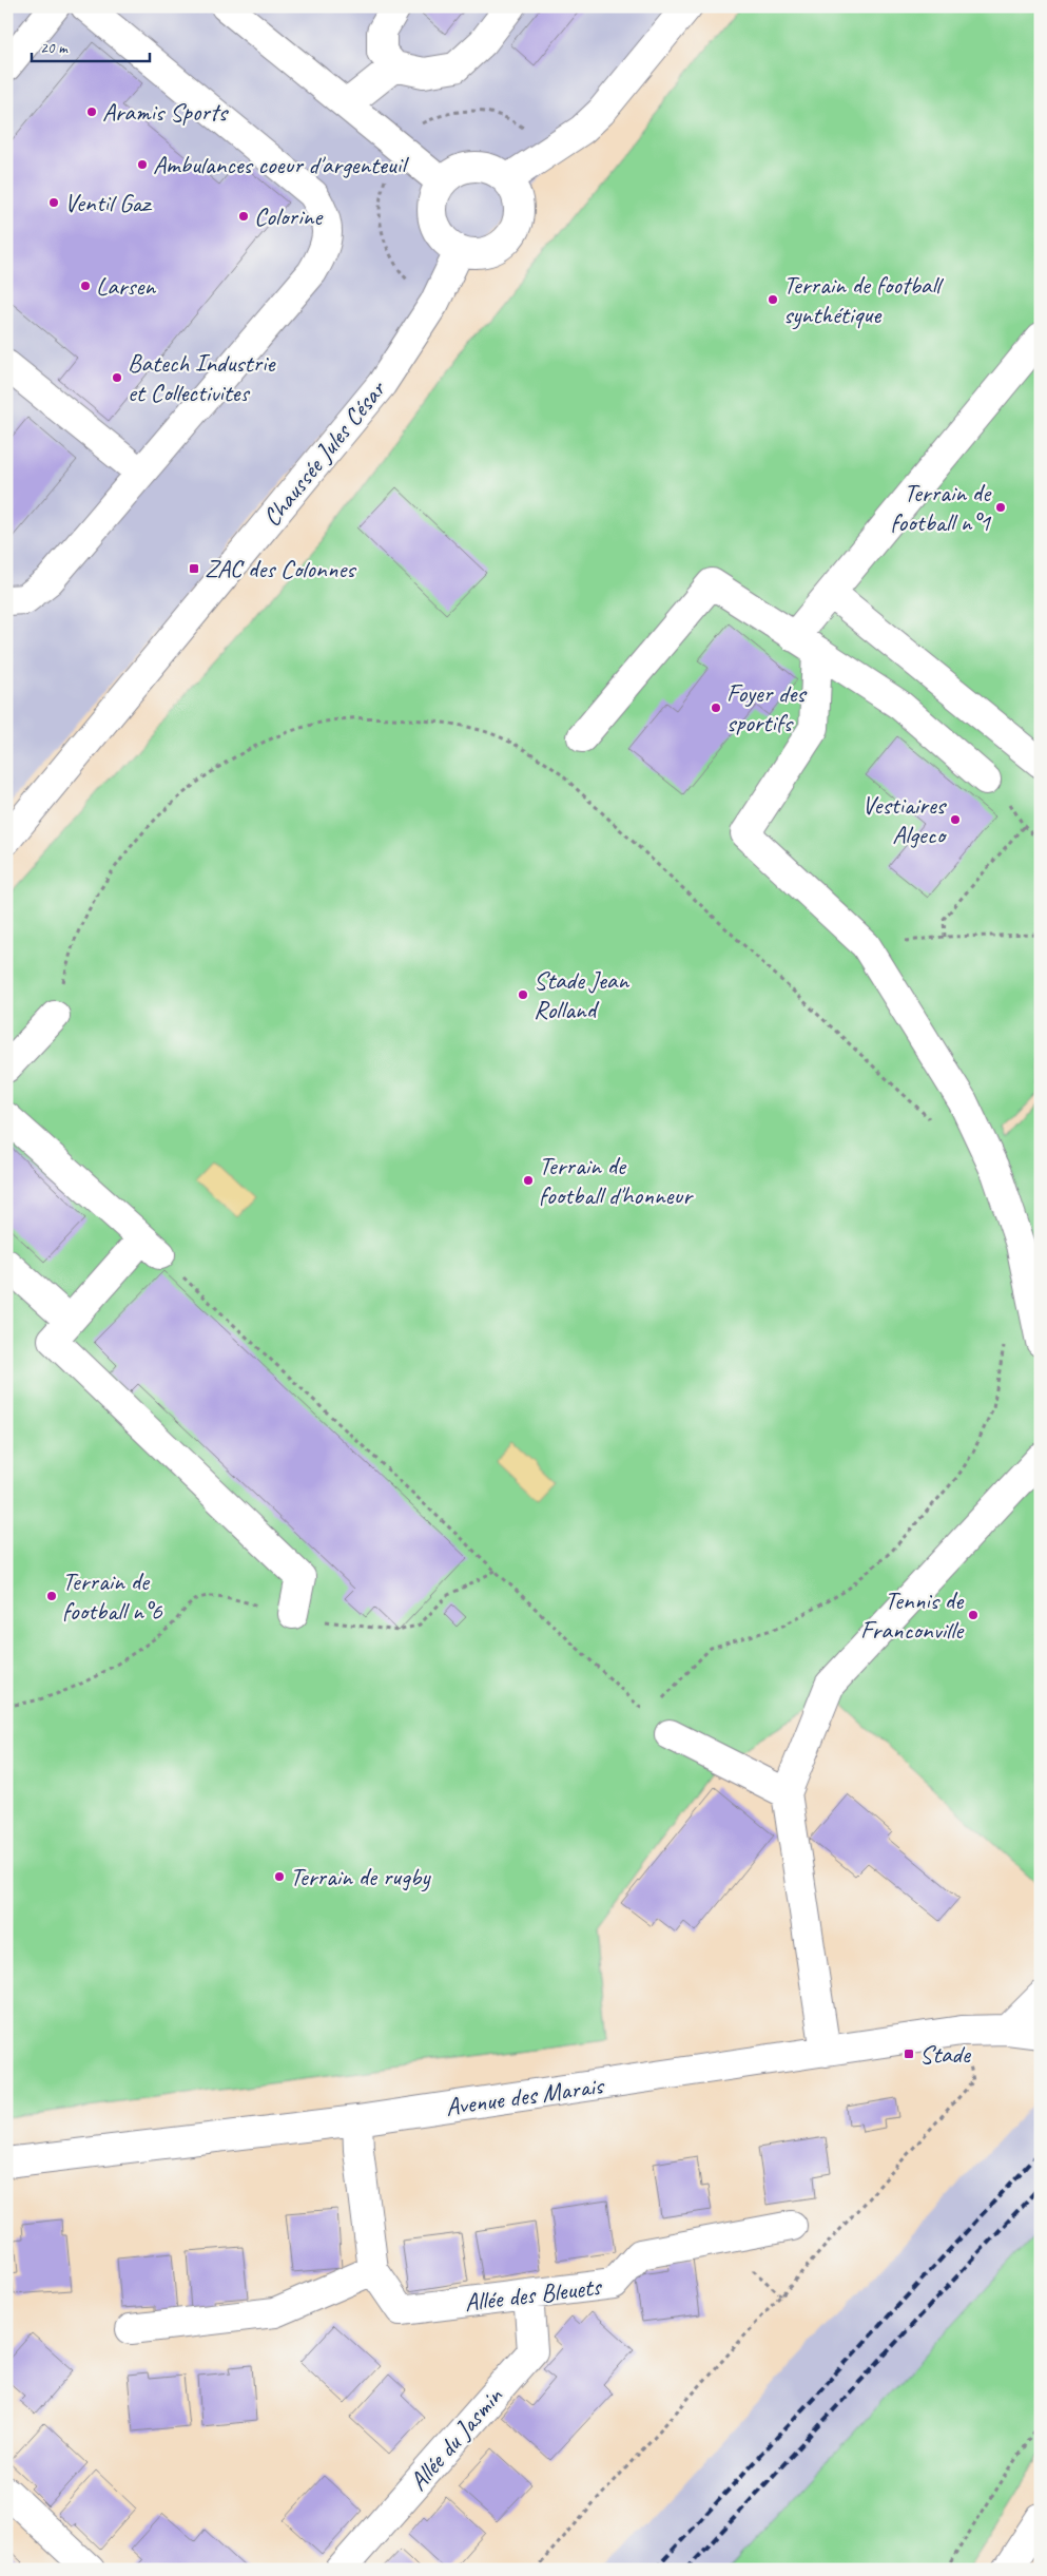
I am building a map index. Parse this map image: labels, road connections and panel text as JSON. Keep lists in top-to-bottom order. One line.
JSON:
{"streets":{"street":["Chaussée Jules César","Avenue des Marais","Allée des Bleuets","Allée du Jasmin"]},"crossings":[["Avenue des Marais","Allée des Bleuets"],["Allée des Bleuets","Allée du Jasmin"]],"places":{"other":["Aramis Sports","Ambulances coeur d'argenteuil","Ventil Gaz","Colorine","Larsen","Terrain de football synthétique","Batech Industrie et Collectivites","Terrain de football n°1","Foyer des sportifs","Vestiaires Algeco","Stade Jean Rolland","Terrain de football d'honneur","Terrain de football n°6","Tennis de Franconville","Terrain de rugby"],"transit":["ZAC des Colonnes","Stade"]},"scale_bar":"20 m"}
